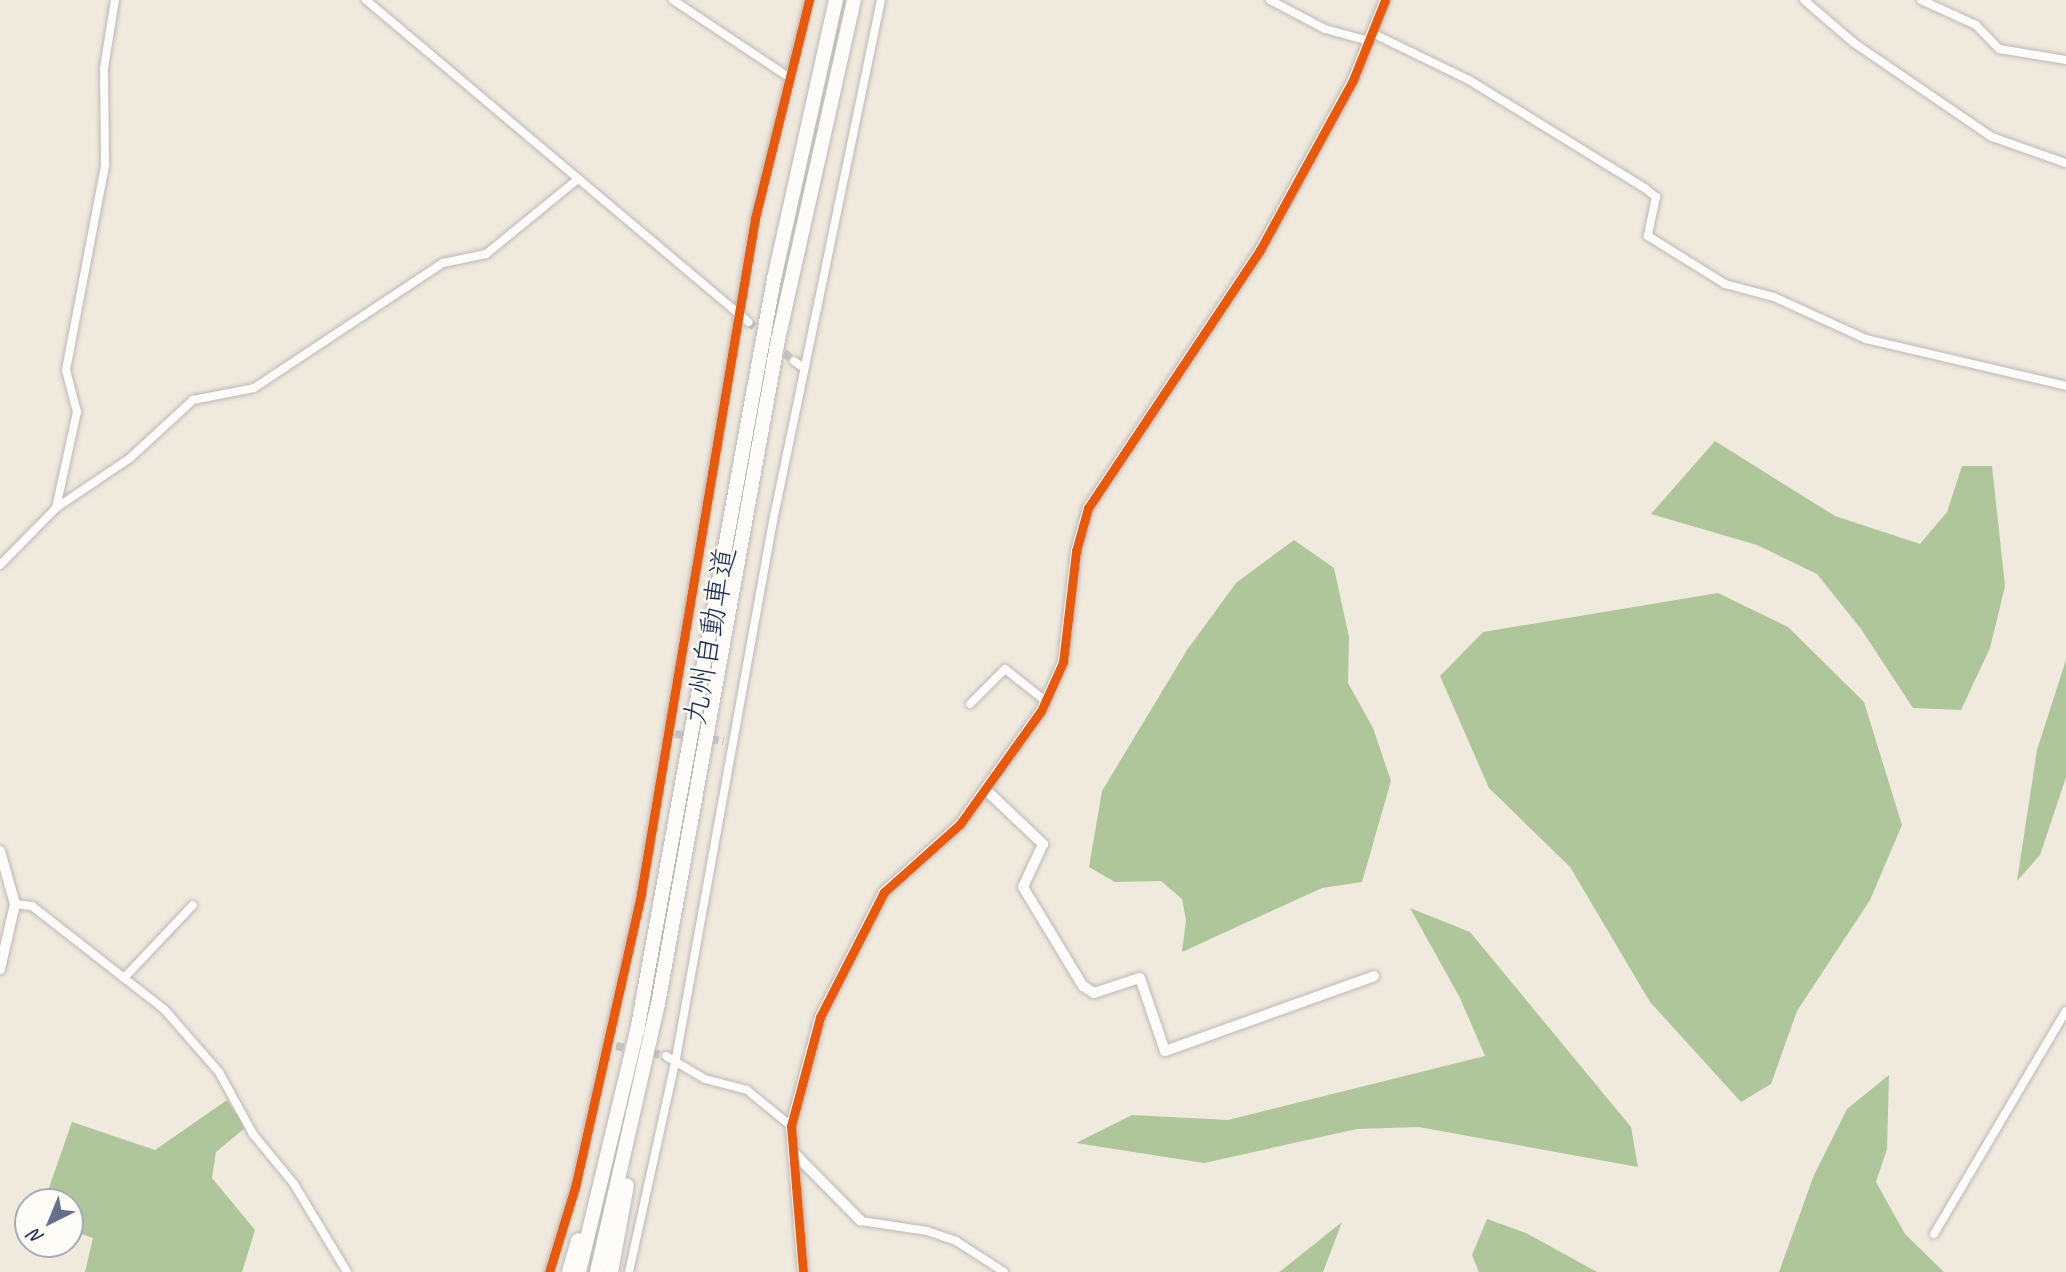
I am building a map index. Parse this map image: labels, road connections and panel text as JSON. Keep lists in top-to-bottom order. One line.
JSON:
{"streets":{"highway":["九州自動車道"]},"north":"bottom left"}
